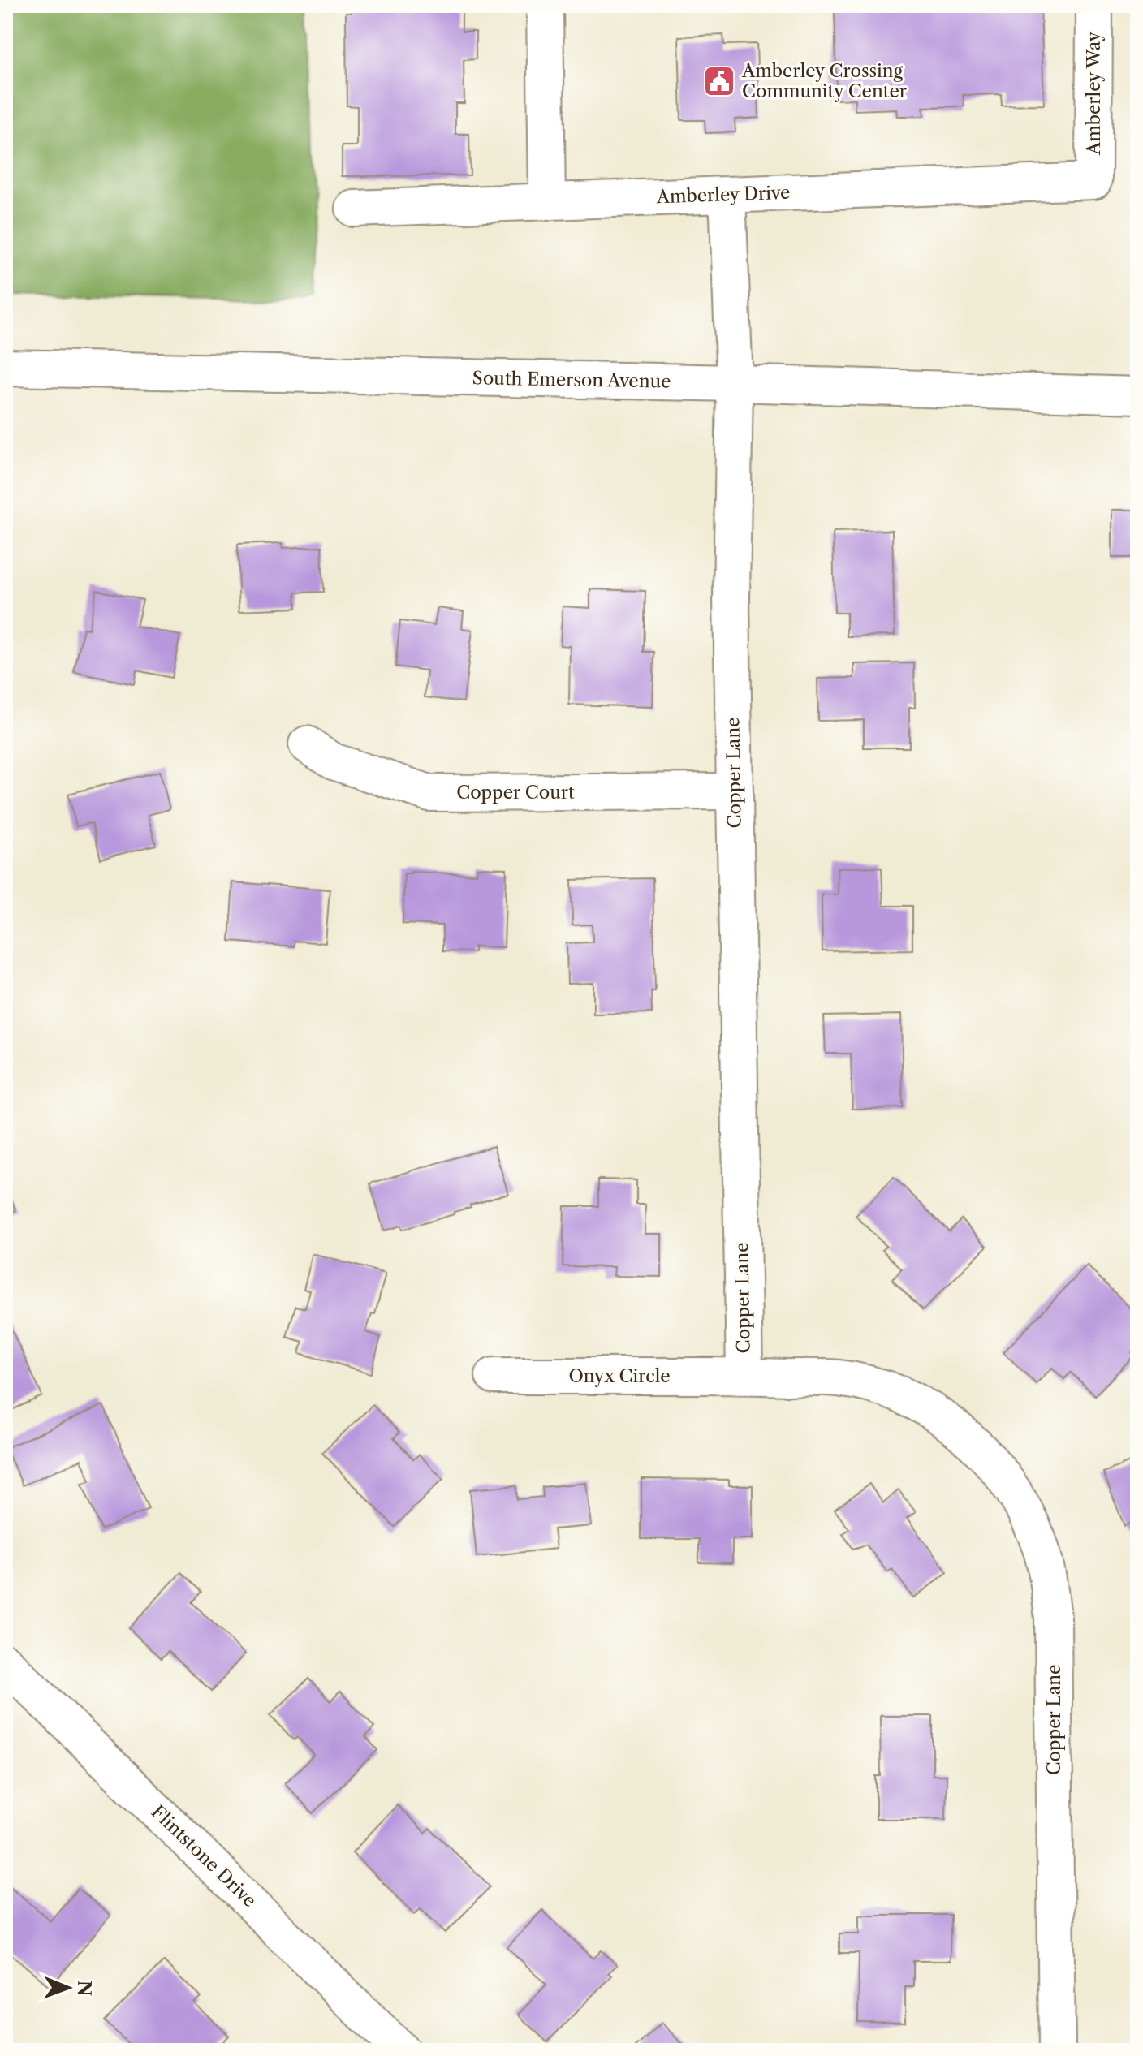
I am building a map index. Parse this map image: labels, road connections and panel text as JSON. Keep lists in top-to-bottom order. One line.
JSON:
{"streets":{"street":["Amberley Way","Amberley Drive","South Emerson Avenue","Copper Lane","Copper Court","Onyx Circle","Flintstone Drive"]},"crossings":[["Amberley Way","Amberley Drive"],["Amberley Drive","Copper Lane"],["South Emerson Avenue","Copper Lane"],["Copper Lane","Copper Court"],["Copper Lane","Onyx Circle"]],"places":{"public building":["Amberley Crossing Community Center"]},"north":"right"}
